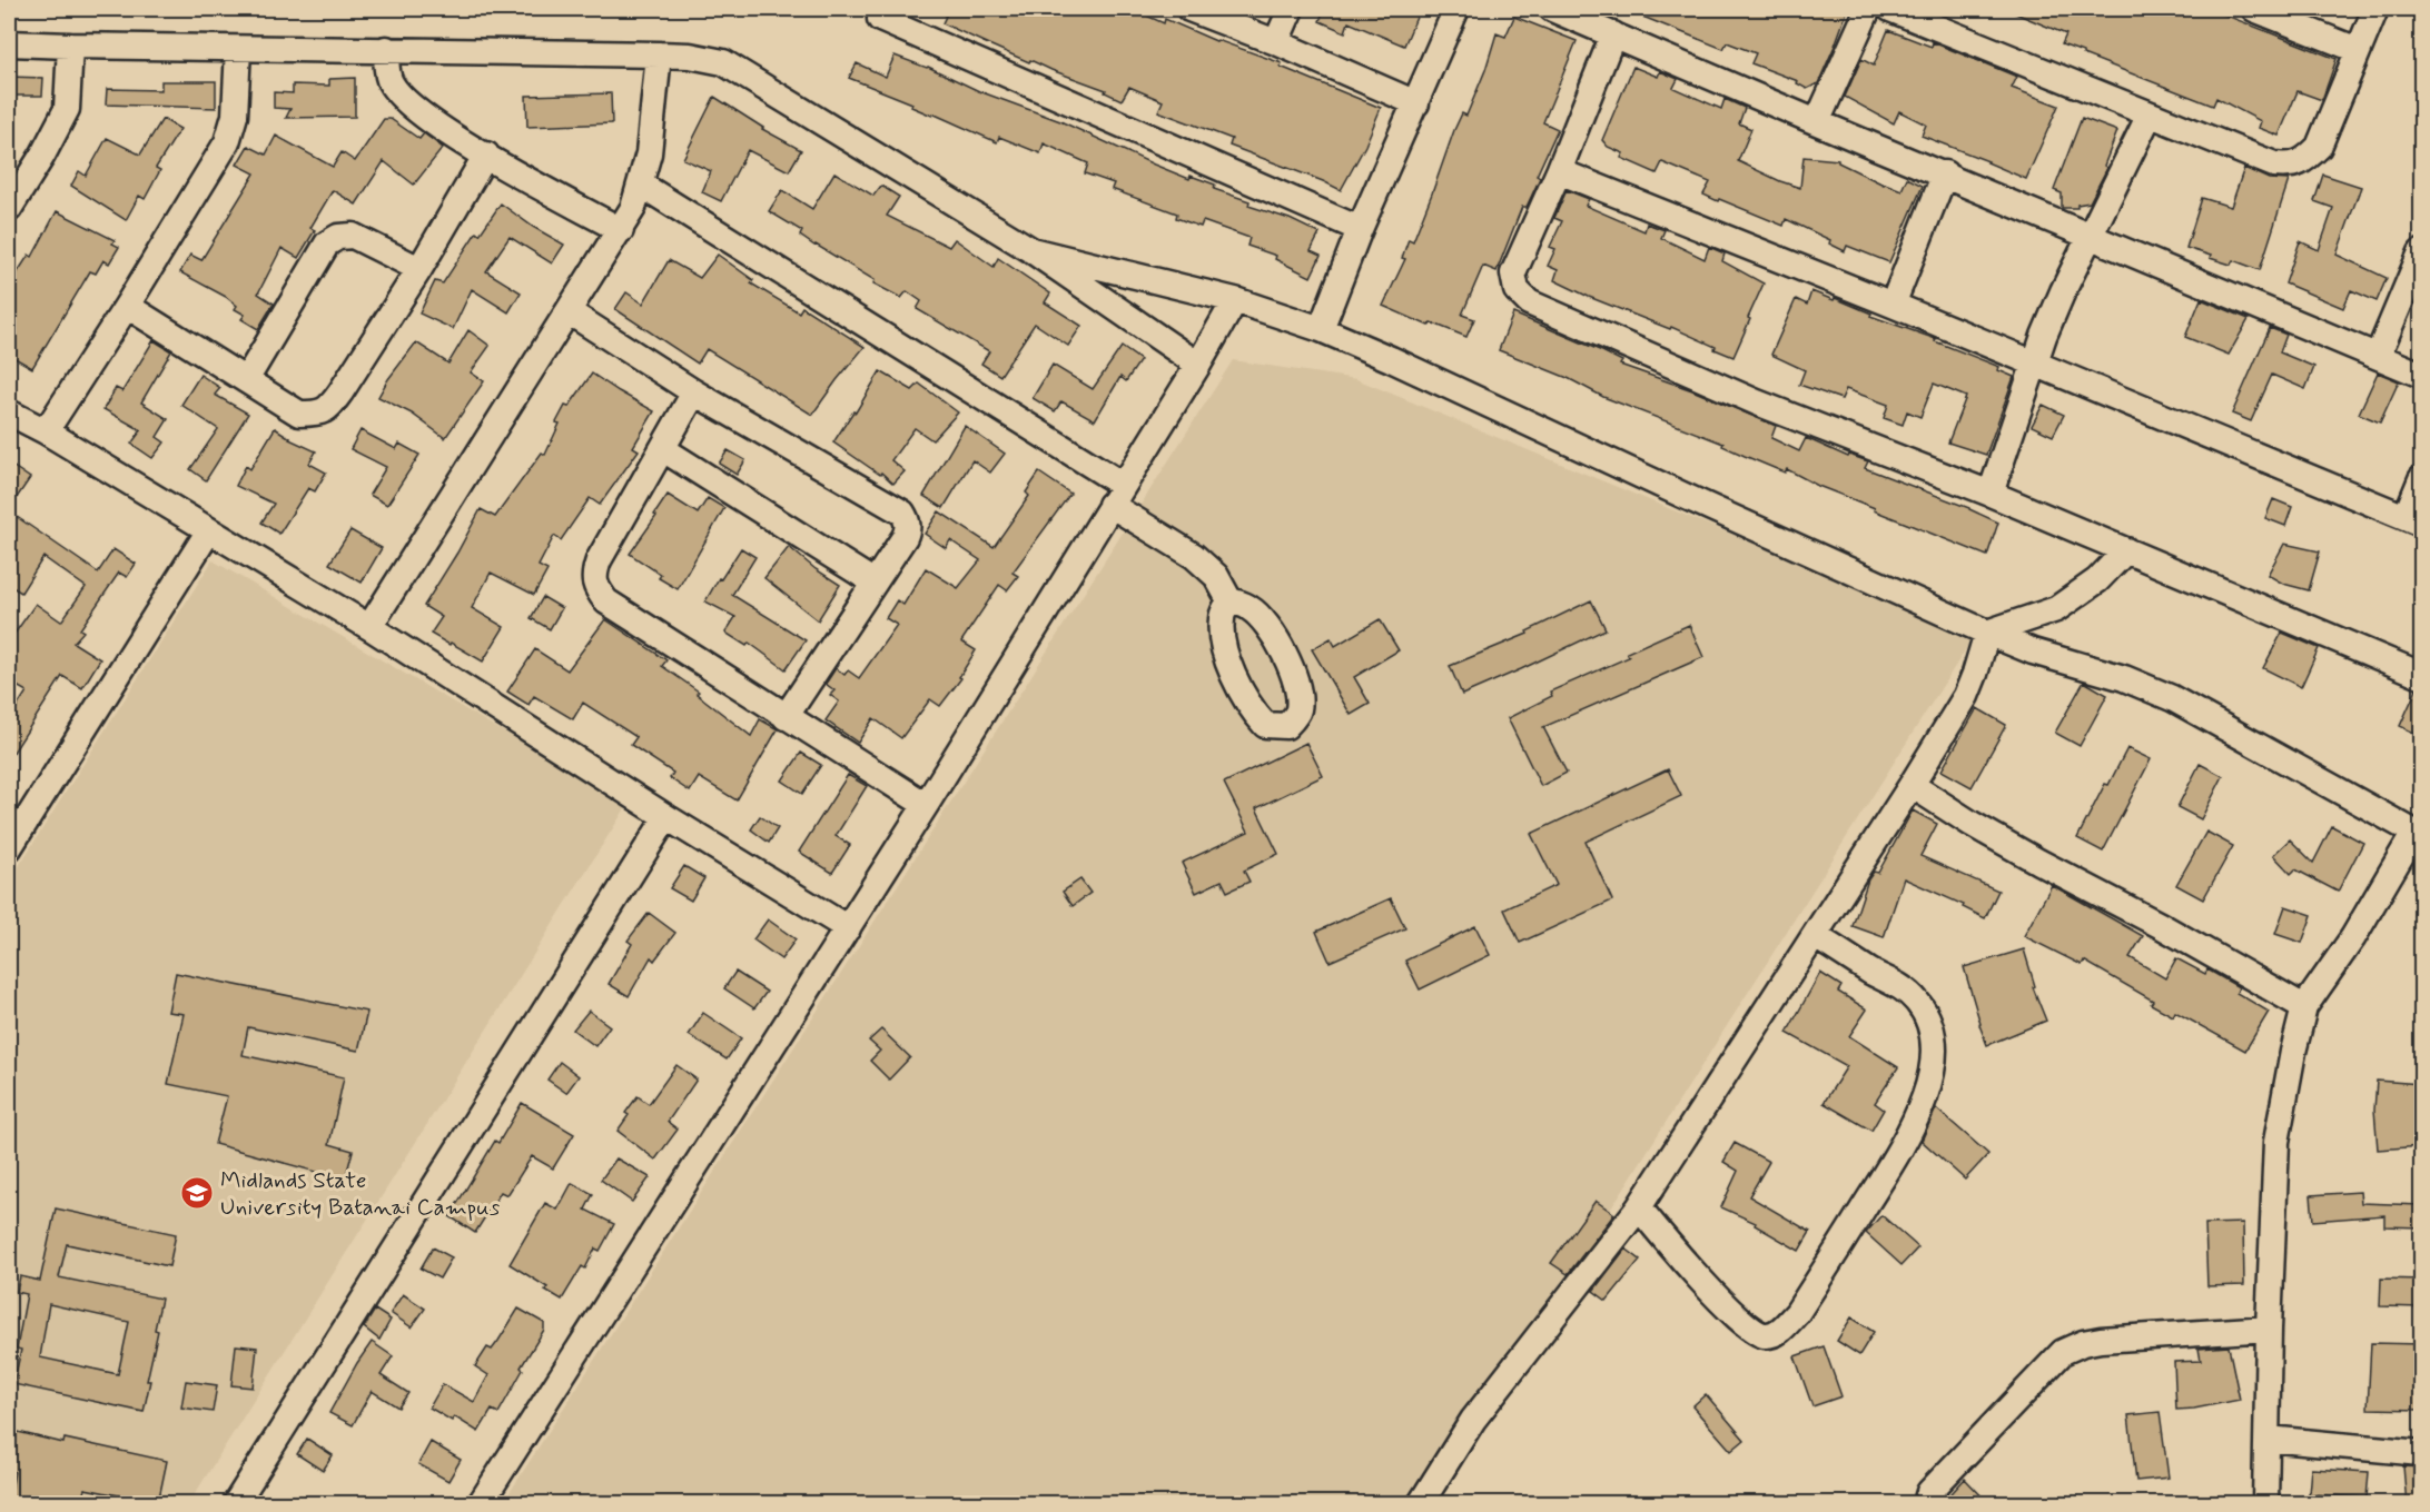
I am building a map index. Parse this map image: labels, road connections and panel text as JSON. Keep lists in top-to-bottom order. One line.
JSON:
{"places":{"school or university":["Midlands State University Batanai Campus"]}}
